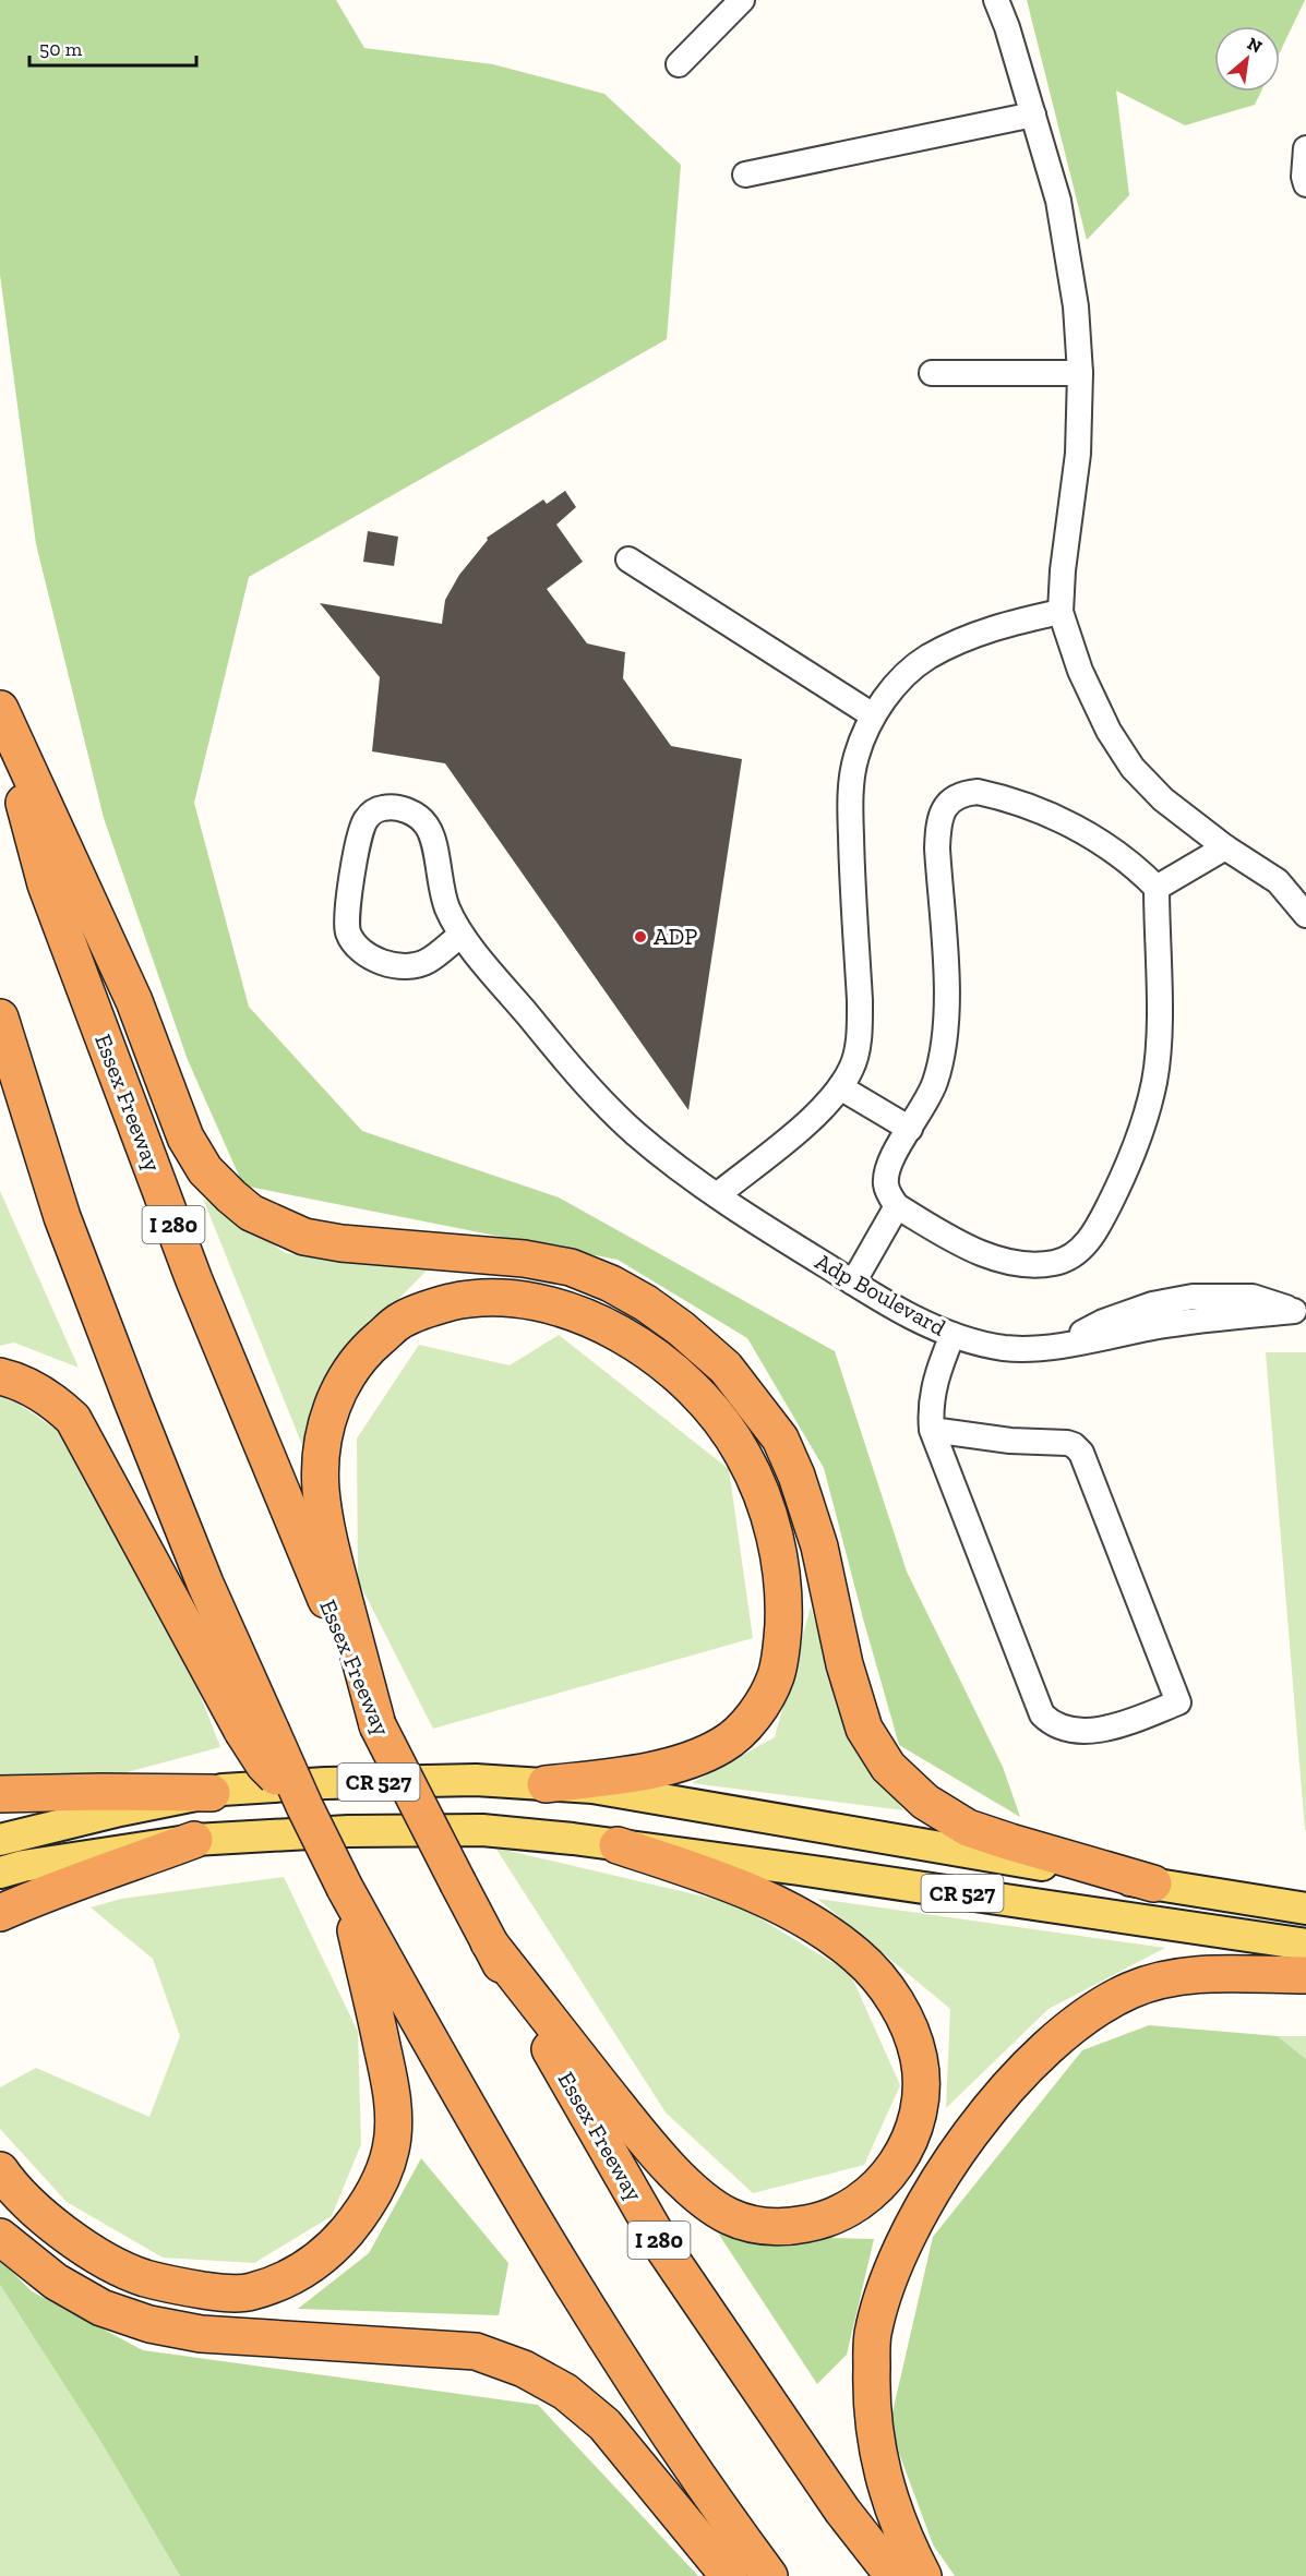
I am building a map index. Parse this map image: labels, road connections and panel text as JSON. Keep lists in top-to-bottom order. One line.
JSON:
{"streets":{"highway":["Essex Freeway","I 280"],"main road":["CR 527"],"street":["Adp Boulevard"]},"places":["ADP"],"scale_bar":"50 m","north":"top right"}
